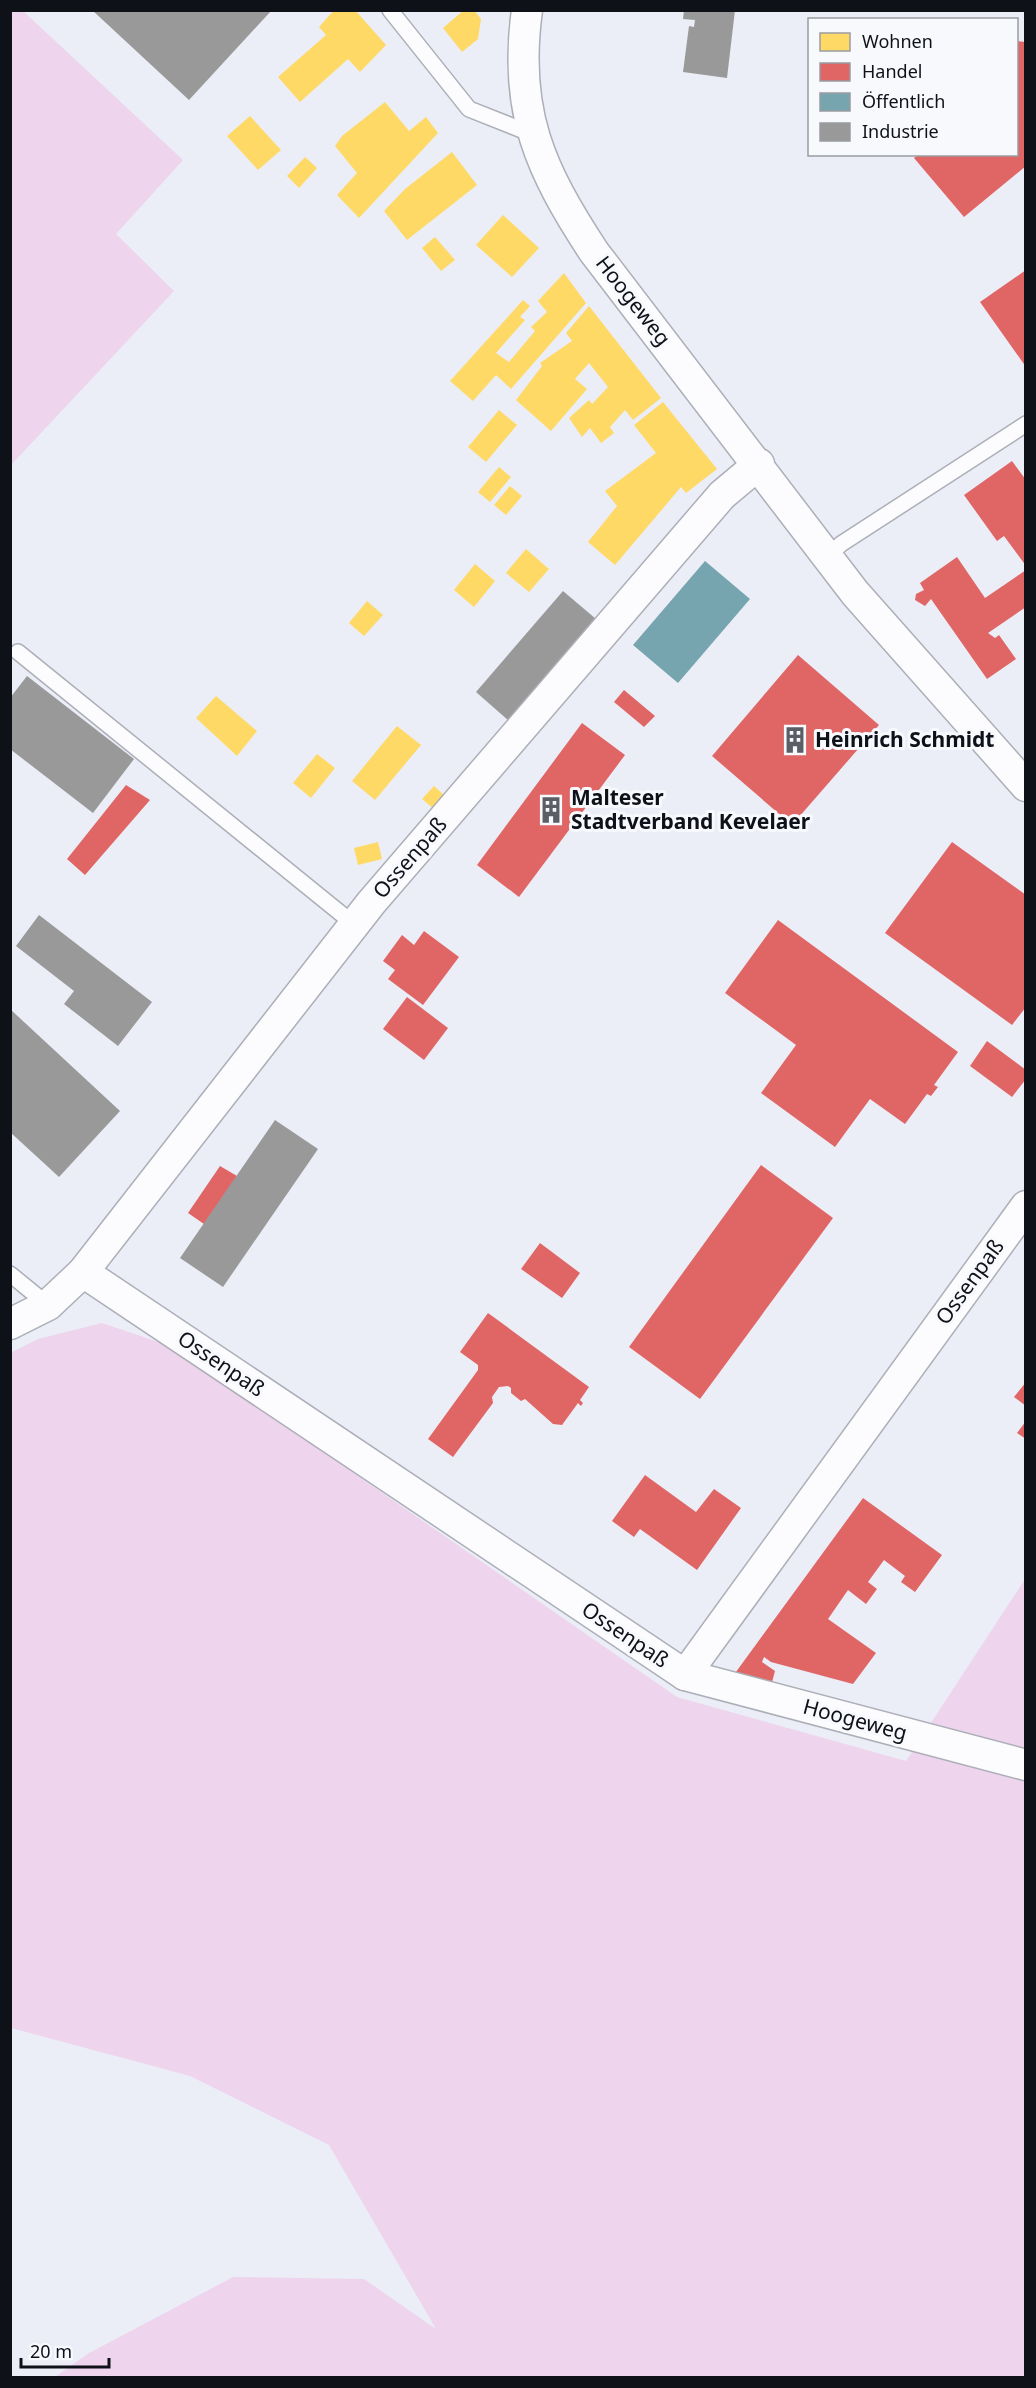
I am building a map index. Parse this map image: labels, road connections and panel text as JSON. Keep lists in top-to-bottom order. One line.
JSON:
{"streets":{"street":["Hoogeweg","Ossenpaß"]},"crossings":[["Hoogeweg","Ossenpaß"]],"places":{"building":["Heinrich Schmidt","Malteser Stadtverband Kevelaer"]},"legend":["Wohnen","Handel","Öffentlich","Industrie"],"scale_bar":"20 m"}
